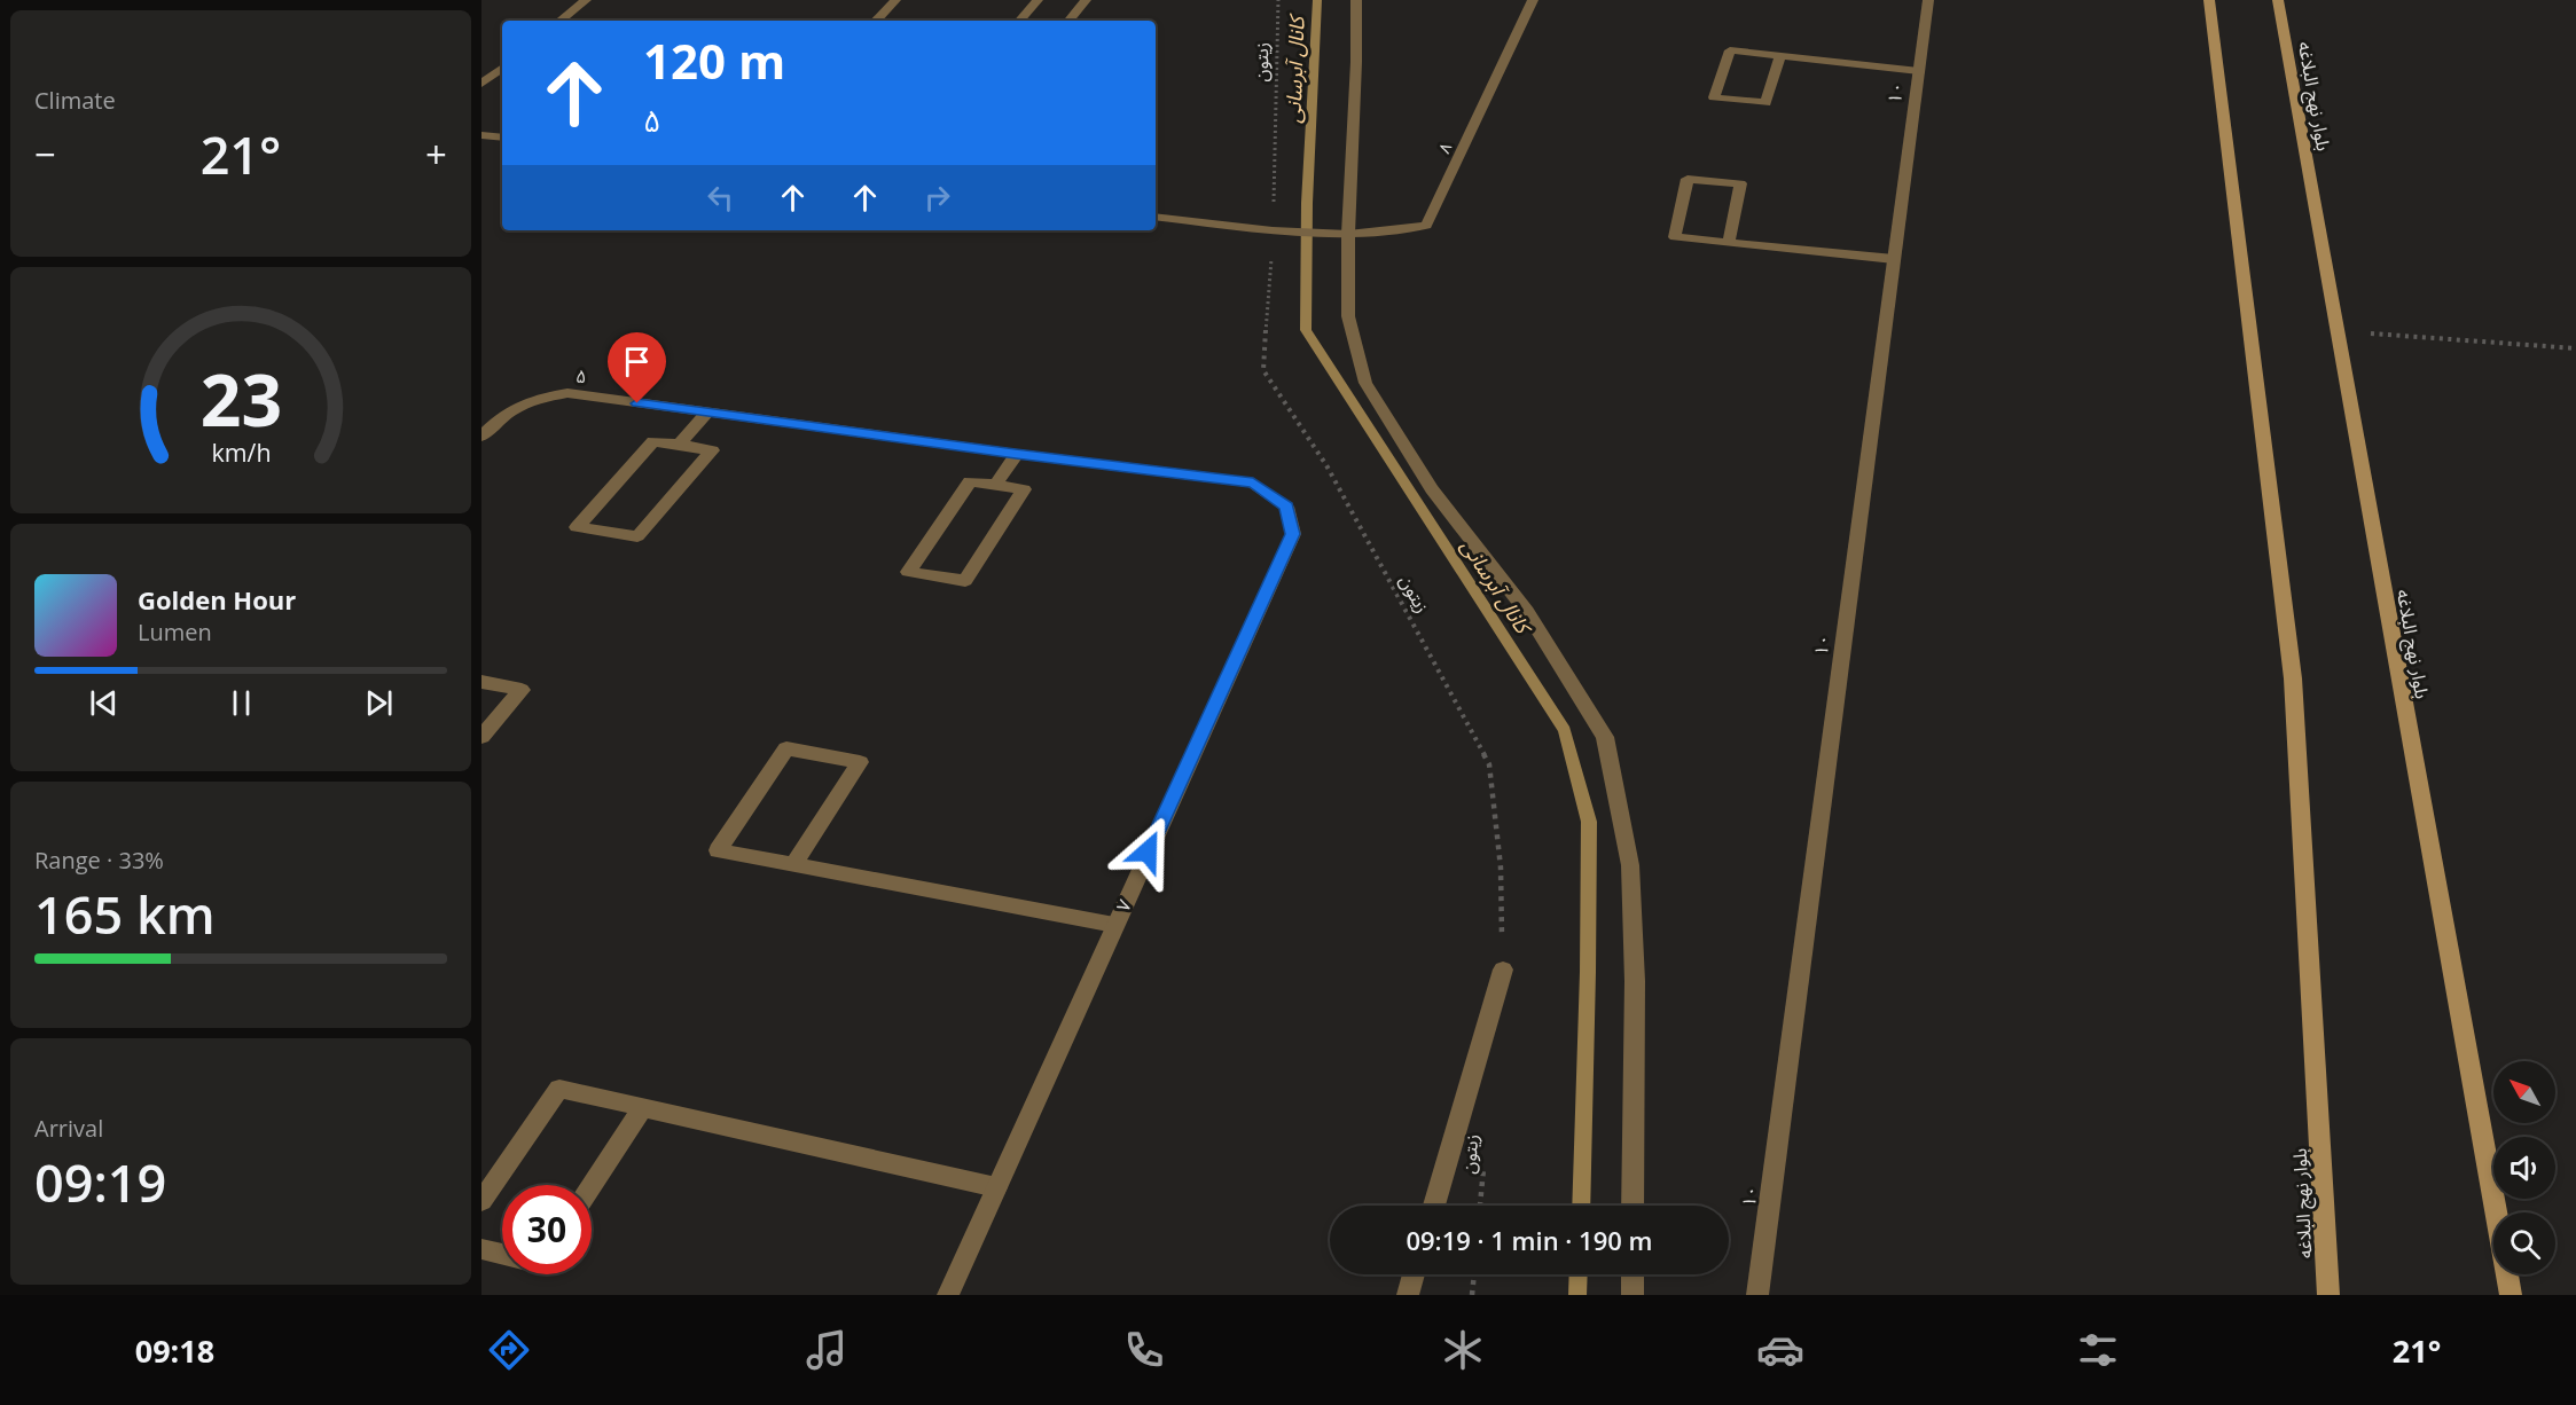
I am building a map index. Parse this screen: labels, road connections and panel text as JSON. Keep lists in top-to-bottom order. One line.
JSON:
{"streets":{"main road":["بلوار نهج البلاغه"],"street":["۱۰","۸","۵","۷"],"path":["زیتون"]},"crossings":[["۵","۷"]],"water":["کانال آبرسانی"],"north":"top left","page":{"tile":["Climate",["Range · 33%","165 km"],["Arrival","09:19"]],"turn":["120 m","۵"],"heat":["−","21°","+"],"song":["Golden Hour","Lumen"],"limit":"30","trip":"09:19 · 1 min · 190 m","tabs":["09:18","21°"],"gauge":["23","km/h"]}}
